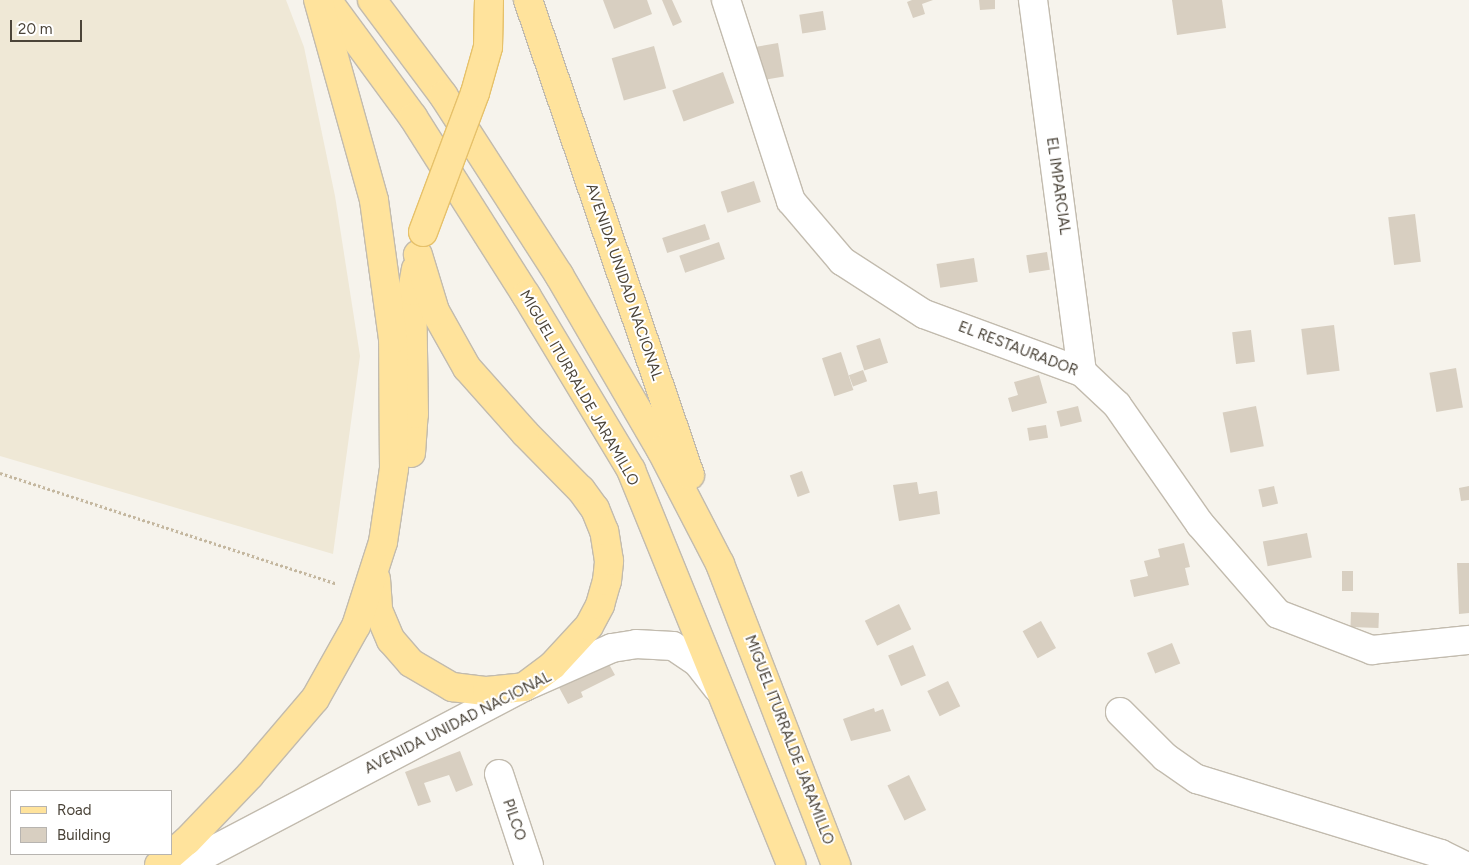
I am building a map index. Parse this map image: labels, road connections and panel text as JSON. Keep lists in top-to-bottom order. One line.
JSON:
{"streets":{"main road":["AVENIDA UNIDAD NACIONAL","MIGUEL ITURRALDE JARAMILLO"],"street":["EL IMPARCIAL","EL RESTAURADOR","PILCO"]},"crossings":[["EL IMPARCIAL","EL RESTAURADOR"],["AVENIDA UNIDAD NACIONAL","MIGUEL ITURRALDE JARAMILLO"]],"legend":["Road","Building"],"scale_bar":"20 m"}
